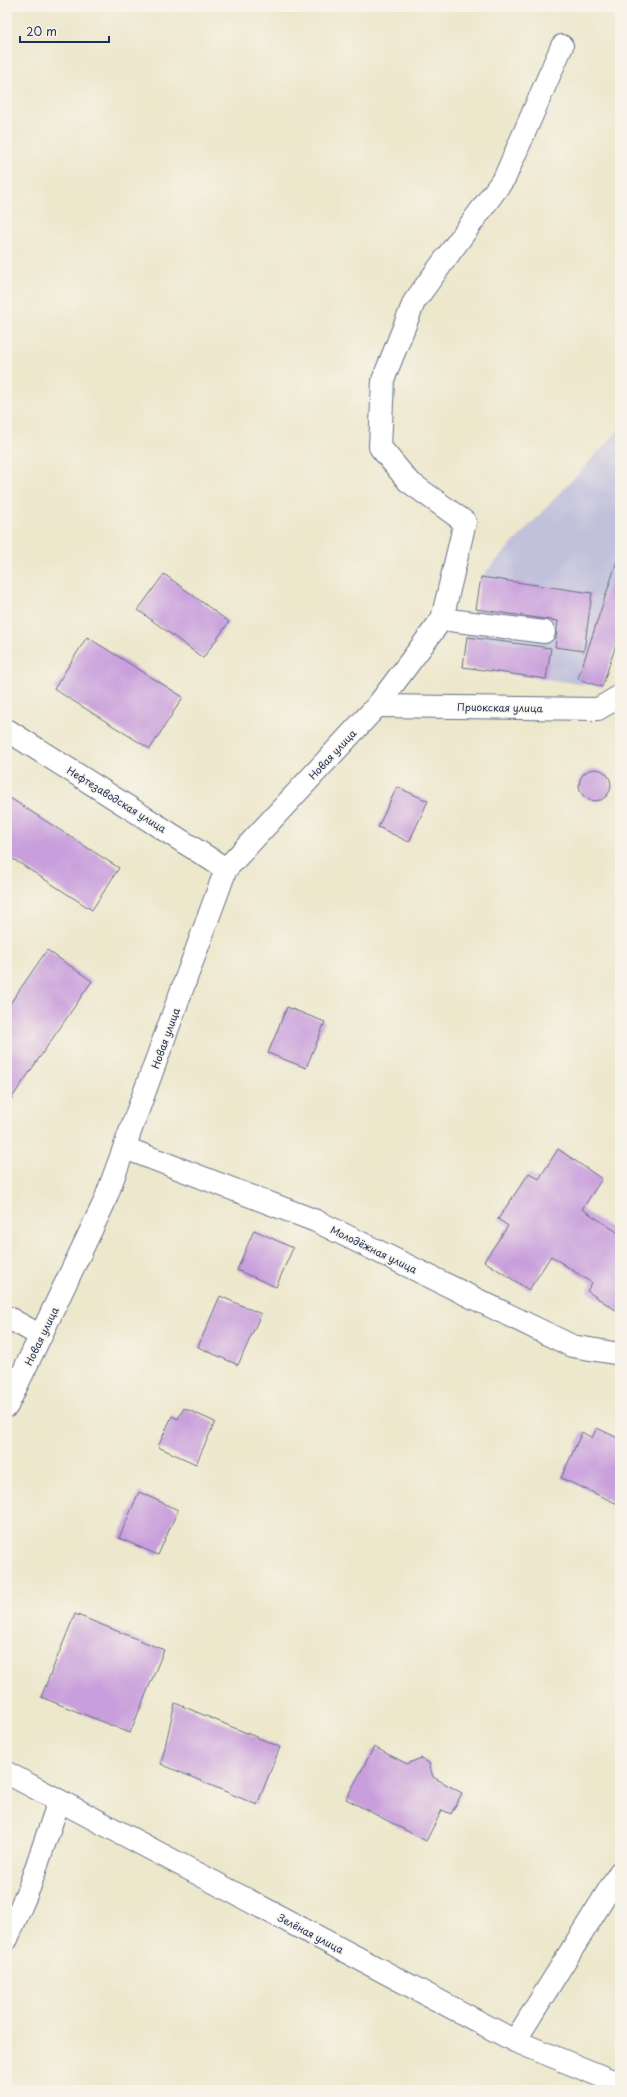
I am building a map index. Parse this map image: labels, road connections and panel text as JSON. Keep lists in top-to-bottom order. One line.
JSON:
{"streets":{"street":["Приокская улица","Новая улица","Нефтезаводская улица","Молодёжная улица","Зелёная улица"]},"crossings":[["Приокская улица","Новая улица"],["Новая улица","Нефтезаводская улица"],["Новая улица","Молодёжная улица"]],"scale_bar":"20 m"}
